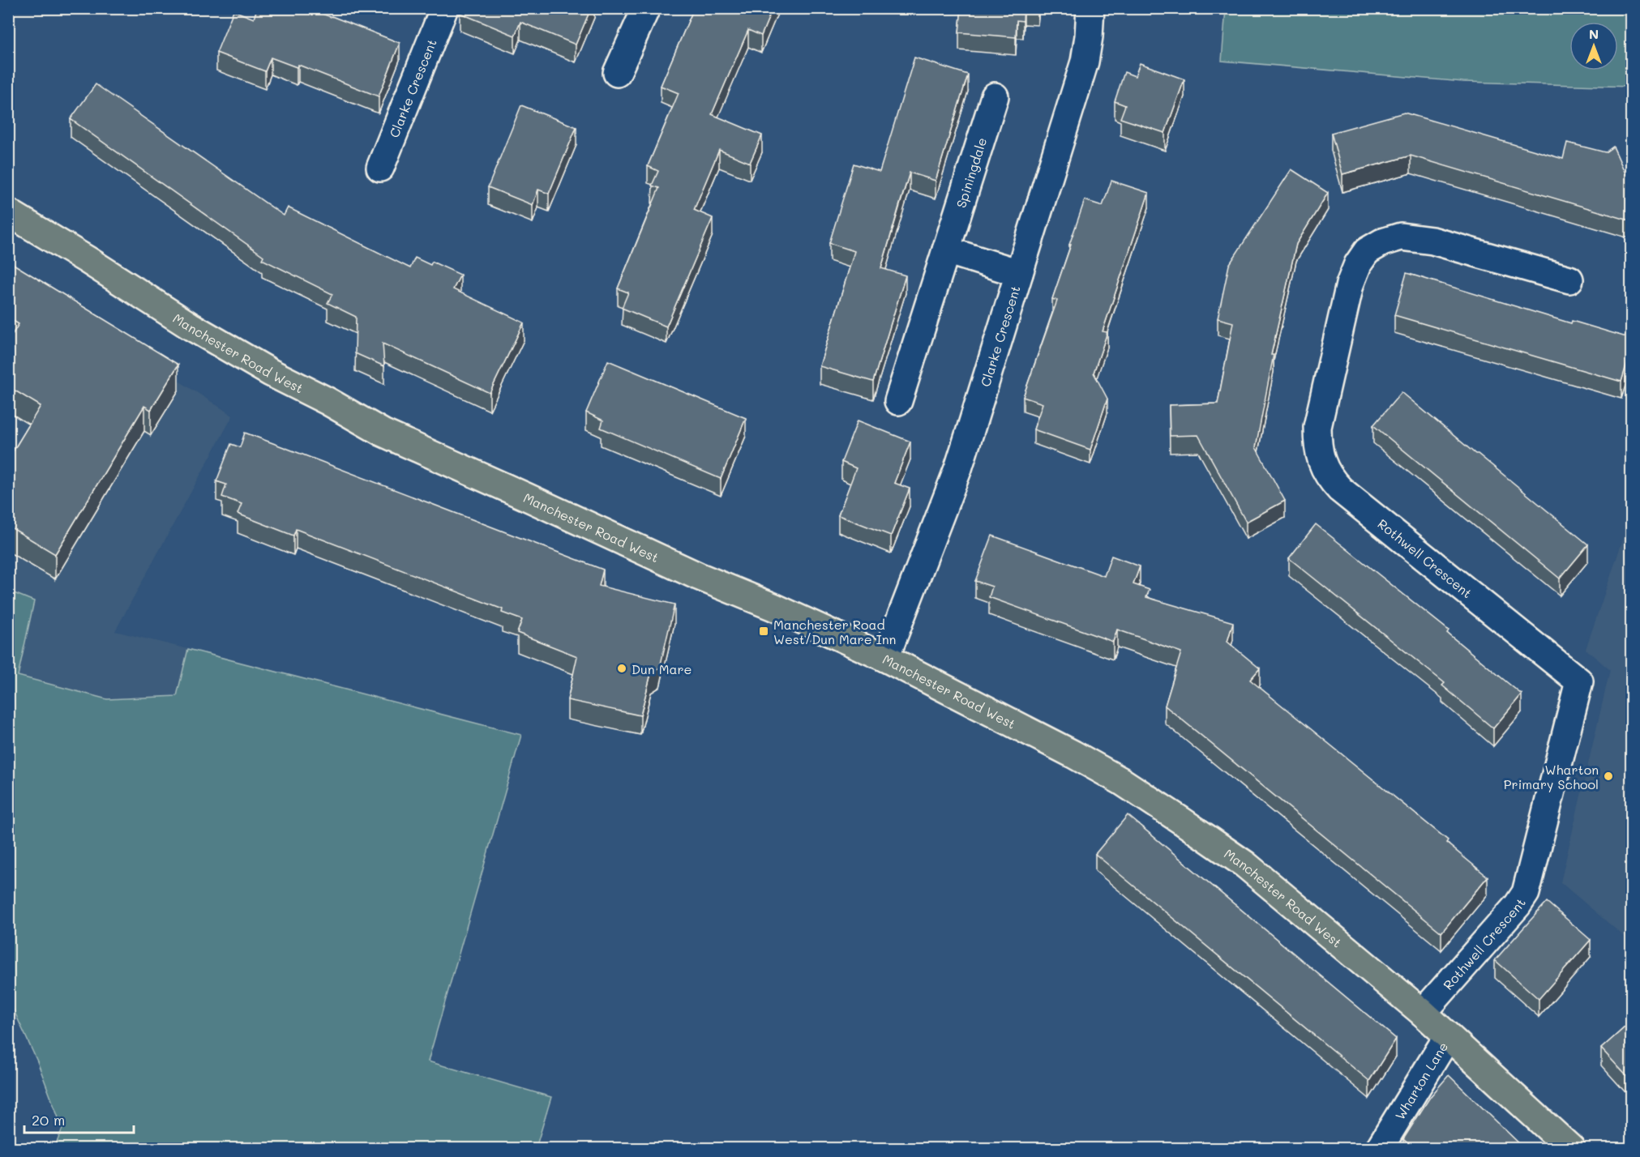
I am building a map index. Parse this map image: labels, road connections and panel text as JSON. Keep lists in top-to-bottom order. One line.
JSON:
{"streets":{"main road":["Manchester Road West"],"street":["Clarke Crescent","Spiningdale","Rothwell Crescent","Wharton Lane"]},"crossings":[["Clarke Crescent","Manchester Road West"],["Manchester Road West","Rothwell Crescent"],["Manchester Road West","Wharton Lane"]],"places":{"transit":["Manchester Road West/Dun Mare Inn"],"other":["Dun Mare","Wharton Primary School"]},"scale_bar":"20 m","north":"top"}
